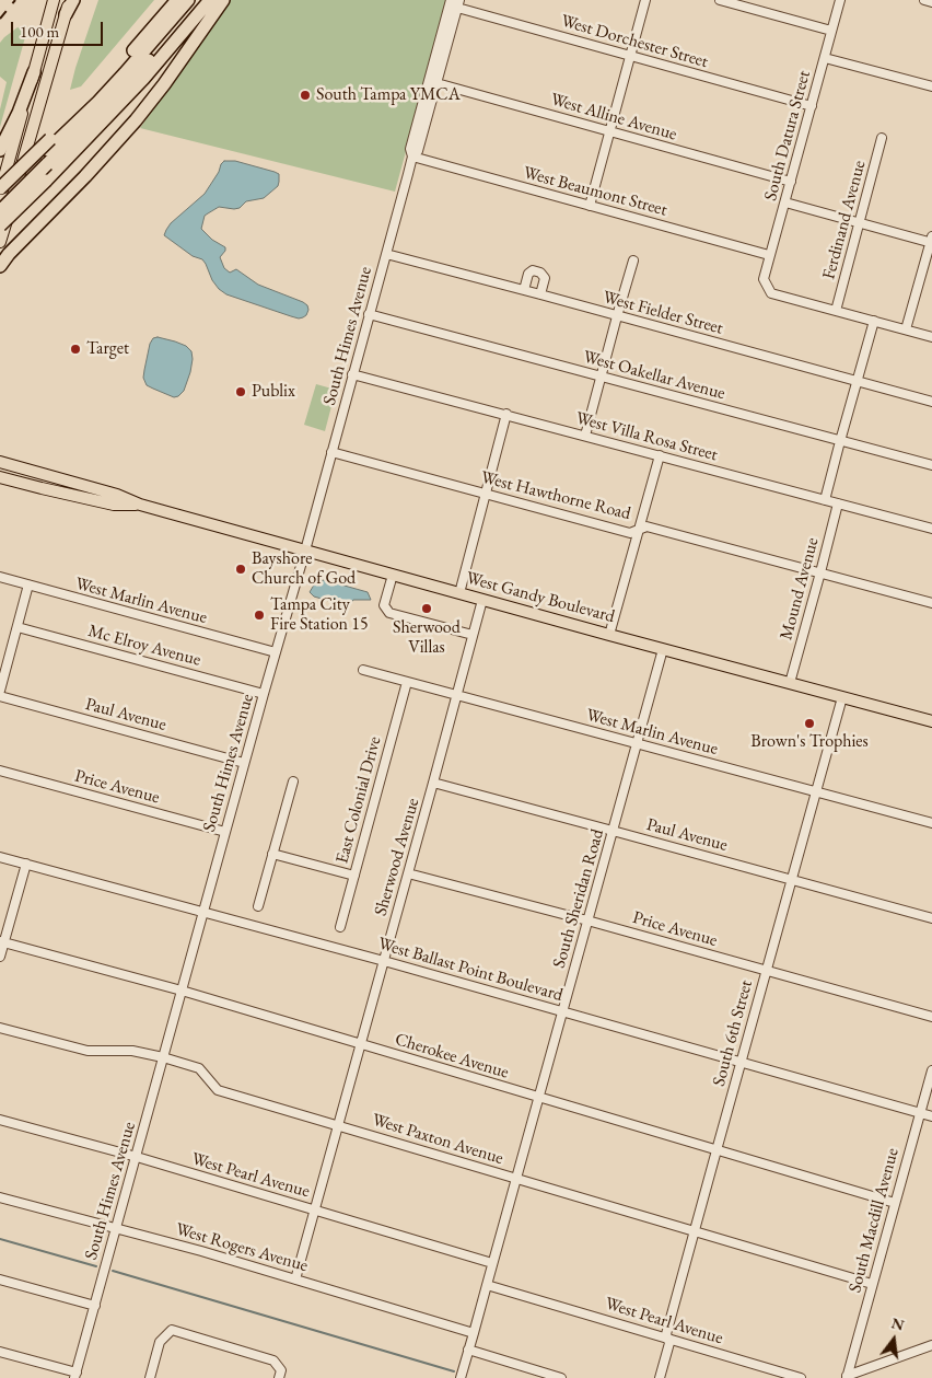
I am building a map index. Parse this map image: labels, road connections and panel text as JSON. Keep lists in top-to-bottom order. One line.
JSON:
{"streets":{"main road":["West Gandy Boulevard"],"street":["West Dorchester Street","West Alline Avenue","South Datura Street","West Beaumont Street","Ferdinand Avenue","West Fielder Street","South Himes Avenue","West Oakellar Avenue","West Villa Rosa Street","West Hawthorne Road","Mound Avenue","West Marlin Avenue","Mc Elroy Avenue","Paul Avenue","Price Avenue","East Colonial Drive","Sherwood Avenue","South Sheridan Road","West Ballast Point Boulevard","South 6th Street","Cherokee Avenue","West Paxton Avenue","West Pearl Avenue","South Macdill Avenue","West Rogers Avenue"]},"crossings":[["West Dorchester Street","South Datura Street"],["West Dorchester Street","South Himes Avenue"],["West Alline Avenue","South Datura Street"],["West Alline Avenue","South Himes Avenue"],["South Datura Street","West Beaumont Street"],["South Datura Street","Ferdinand Avenue"],["West Beaumont Street","South Himes Avenue"],["West Fielder Street","South Himes Avenue"],["South Himes Avenue","West Oakellar Avenue"],["South Himes Avenue","West Villa Rosa Street"],["South Himes Avenue","West Hawthorne Road"],["South Himes Avenue","West Gandy Boulevard"],["South Himes Avenue","West Marlin Avenue"],["South Himes Avenue","Mc Elroy Avenue"],["South Himes Avenue","Paul Avenue"],["South Himes Avenue","Price Avenue"],["South Himes Avenue","West Ballast Point Boulevard"],["South Himes Avenue","Cherokee Avenue"],["South Himes Avenue","West Paxton Avenue"],["South Himes Avenue","West Pearl Avenue"],["South Himes Avenue","West Rogers Avenue"],["West Villa Rosa Street","Mound Avenue"],["West Hawthorne Road","Mound Avenue"],["Mound Avenue","West Gandy Boulevard"],["West Gandy Boulevard","Sherwood Avenue"],["West Gandy Boulevard","South Sheridan Road"],["West Gandy Boulevard","South 6th Street"],["West Marlin Avenue","East Colonial Drive"],["West Marlin Avenue","Sherwood Avenue"],["West Marlin Avenue","South Sheridan Road"],["West Marlin Avenue","South 6th Street"],["Paul Avenue","Sherwood Avenue"],["Paul Avenue","South Sheridan Road"],["Paul Avenue","South 6th Street"],["Price Avenue","Sherwood Avenue"],["Price Avenue","South Sheridan Road"],["Price Avenue","South 6th Street"],["Sherwood Avenue","West Ballast Point Boulevard"],["Sherwood Avenue","Cherokee Avenue"],["Sherwood Avenue","West Paxton Avenue"],["Sherwood Avenue","West Pearl Avenue"],["Sherwood Avenue","West Rogers Avenue"],["South Sheridan Road","West Ballast Point Boulevard"],["South Sheridan Road","Cherokee Avenue"],["South Sheridan Road","West Paxton Avenue"],["South Sheridan Road","West Pearl Avenue"],["South Sheridan Road","West Rogers Avenue"],["West Ballast Point Boulevard","South 6th Street"],["West Ballast Point Boulevard","South Macdill Avenue"],["South 6th Street","Cherokee Avenue"],["South 6th Street","West Paxton Avenue"],["South 6th Street","West Pearl Avenue"],["Cherokee Avenue","South Macdill Avenue"],["West Paxton Avenue","South Macdill Avenue"]],"places":["South Tampa YMCA","Target","Publix","Bayshore Church of God","Sherwood Villas","Tampa City Fire Station 15","Brown's Trophies"],"scale_bar":"100 m","north":"top"}
